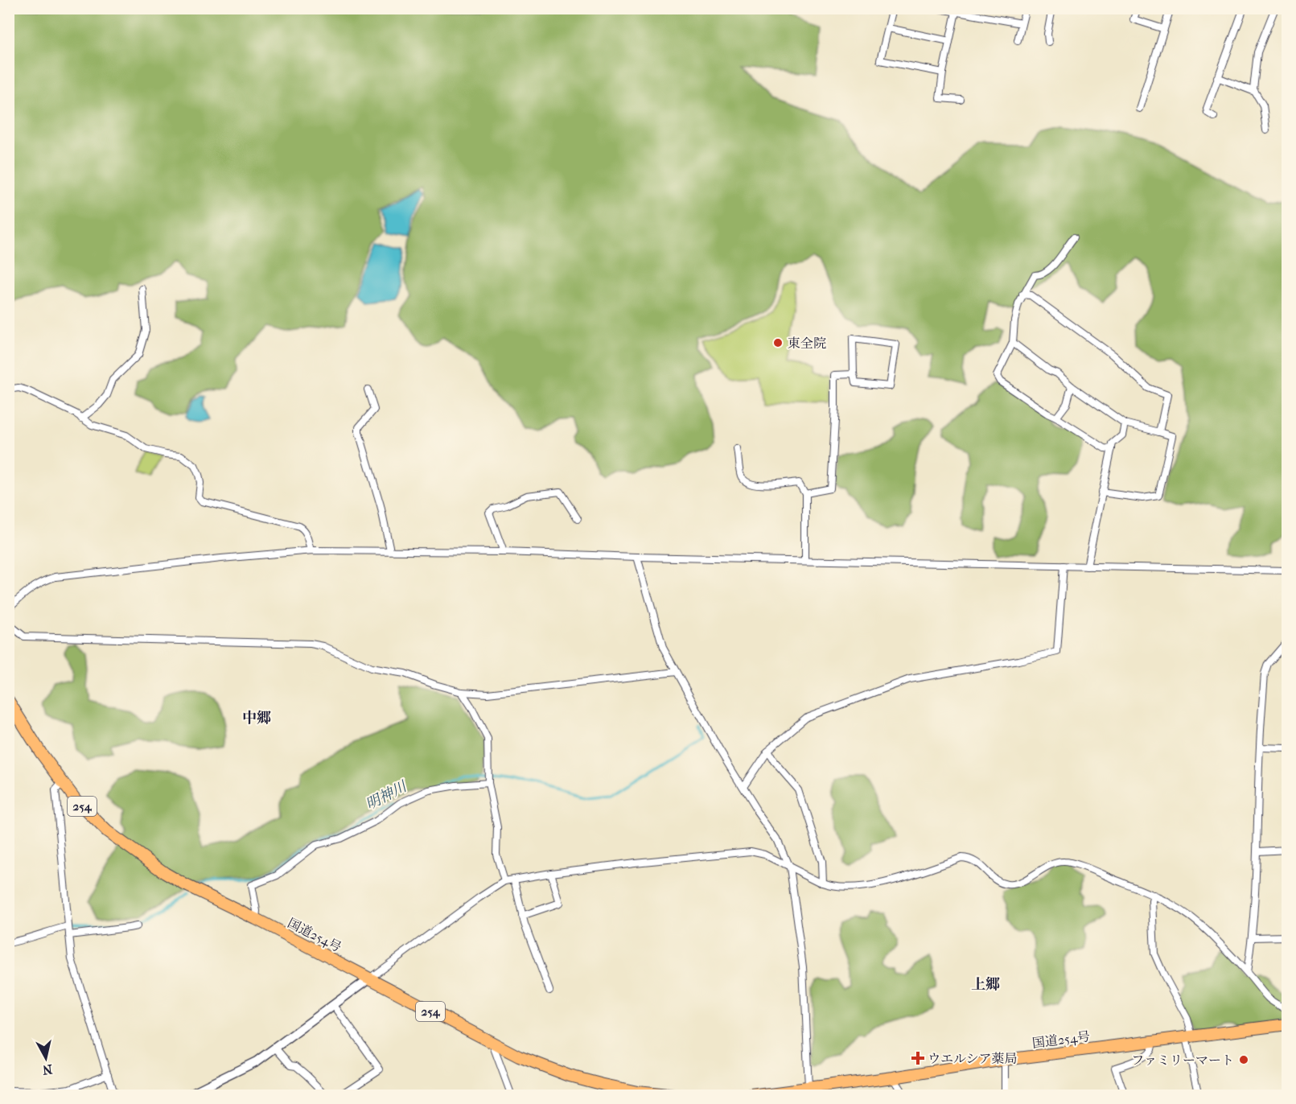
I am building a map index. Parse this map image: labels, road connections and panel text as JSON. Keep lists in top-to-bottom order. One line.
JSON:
{"streets":{"highway":["254","国道254号"]},"districts":["中郷","上郷"],"water":["明神川"],"places":{"other":["東全院","ファミリーマート"],"health":["ウエルシア薬局"]},"north":"bottom"}
